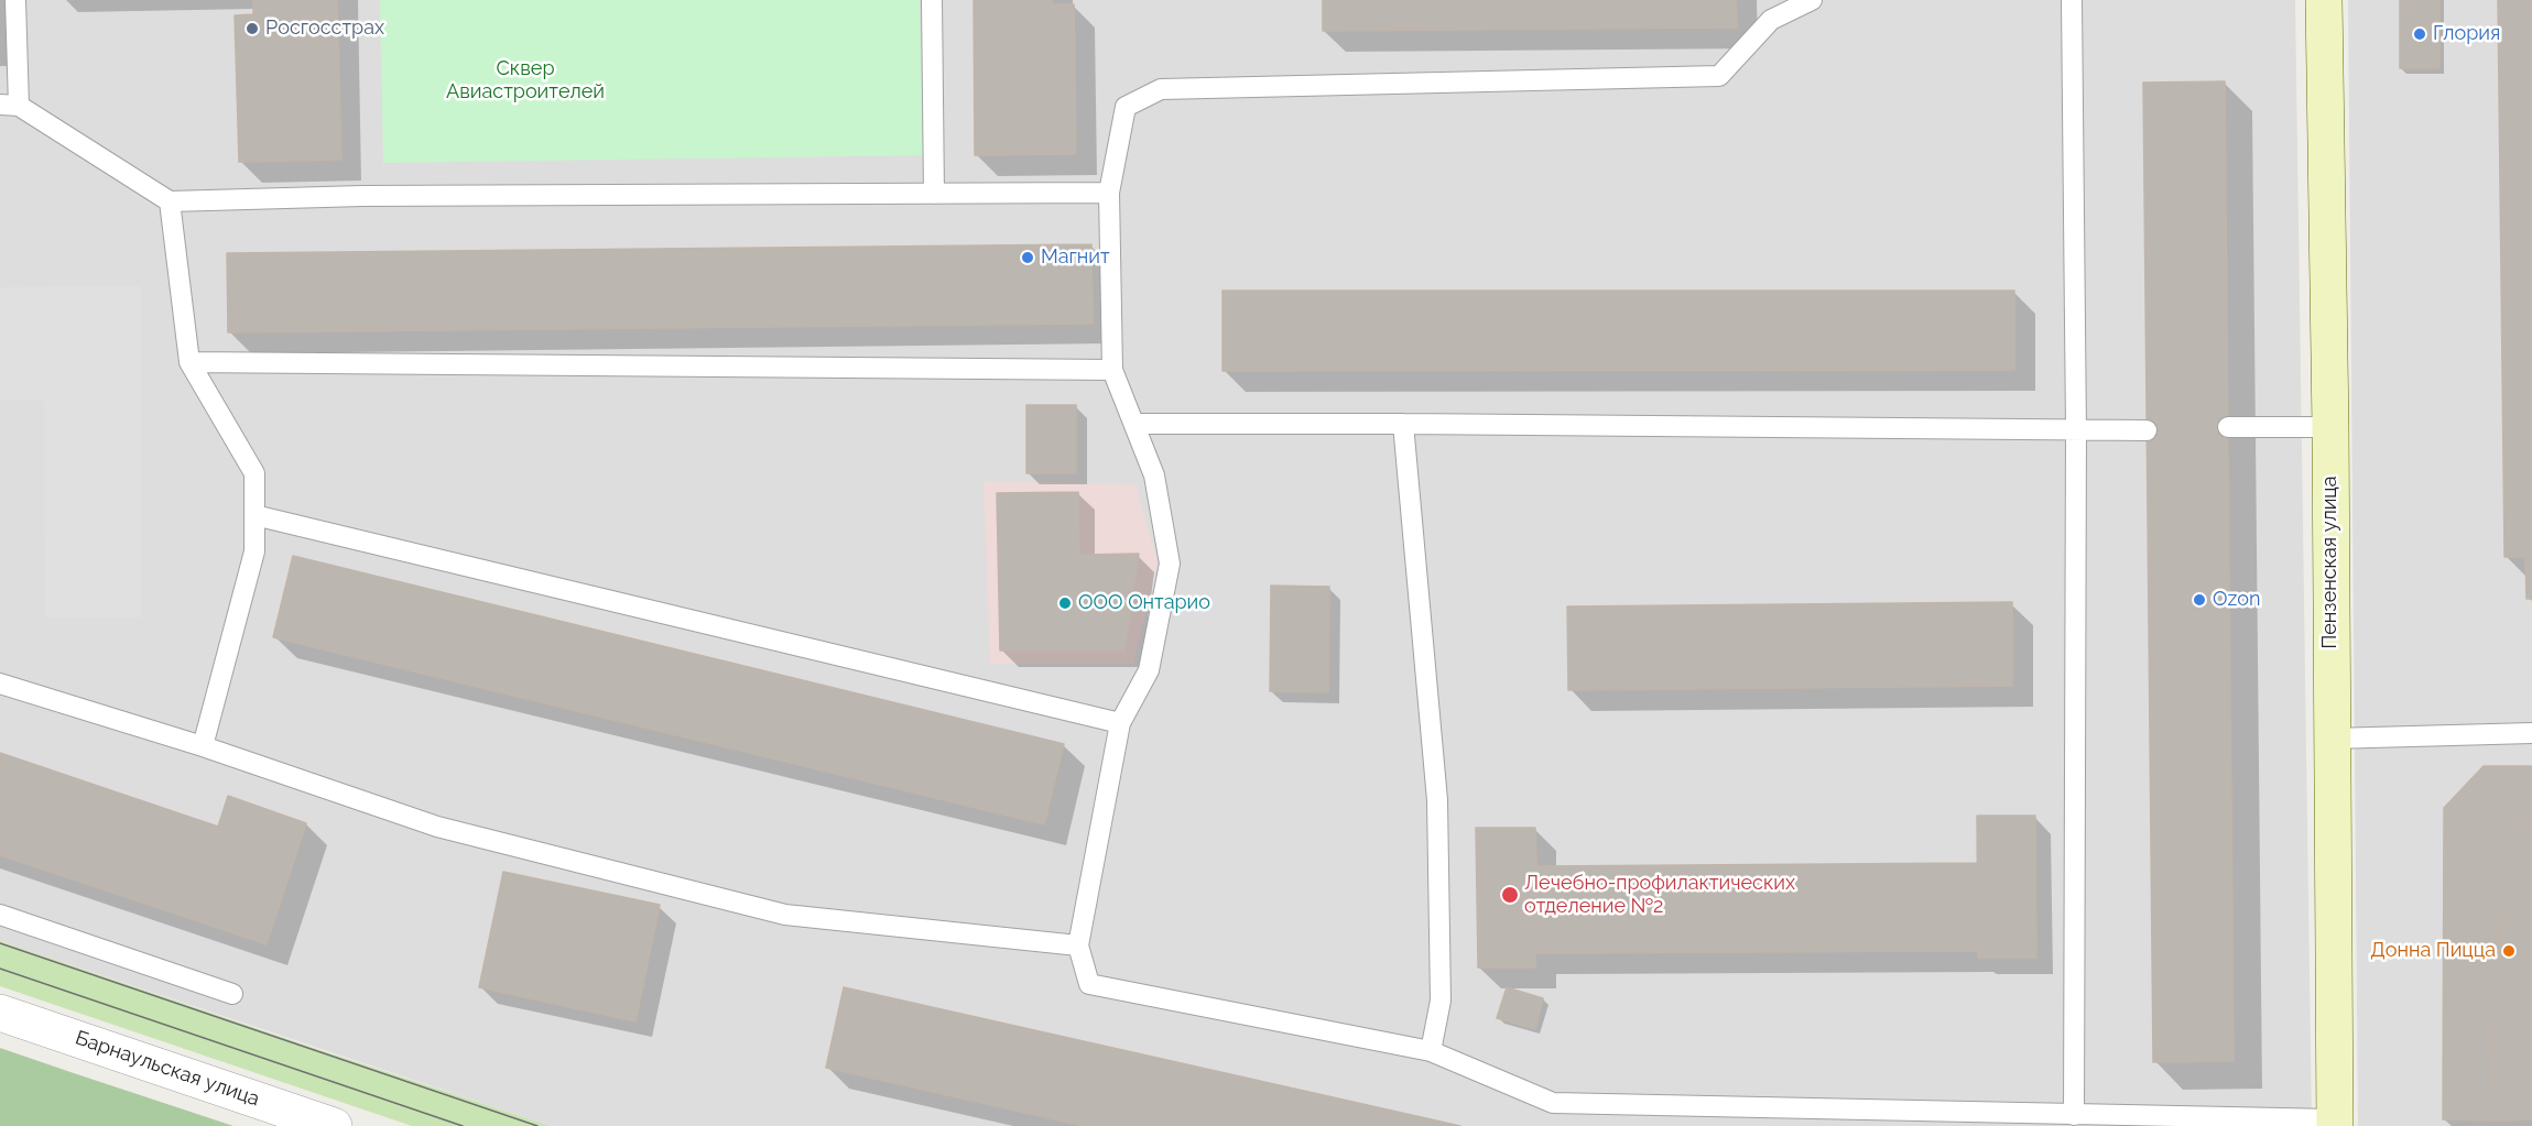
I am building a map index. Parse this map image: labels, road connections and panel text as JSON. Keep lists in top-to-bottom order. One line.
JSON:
{"streets":{"street":["Пензенская улица","Барнаульская улица"]},"parks":["Сквер Авиастроителей"],"places":["Росгосстрах","Глория","Магнит","Ozon","ООО Онтарио","Лечебно-профилактических отделение №2","Донна Пицца"]}
